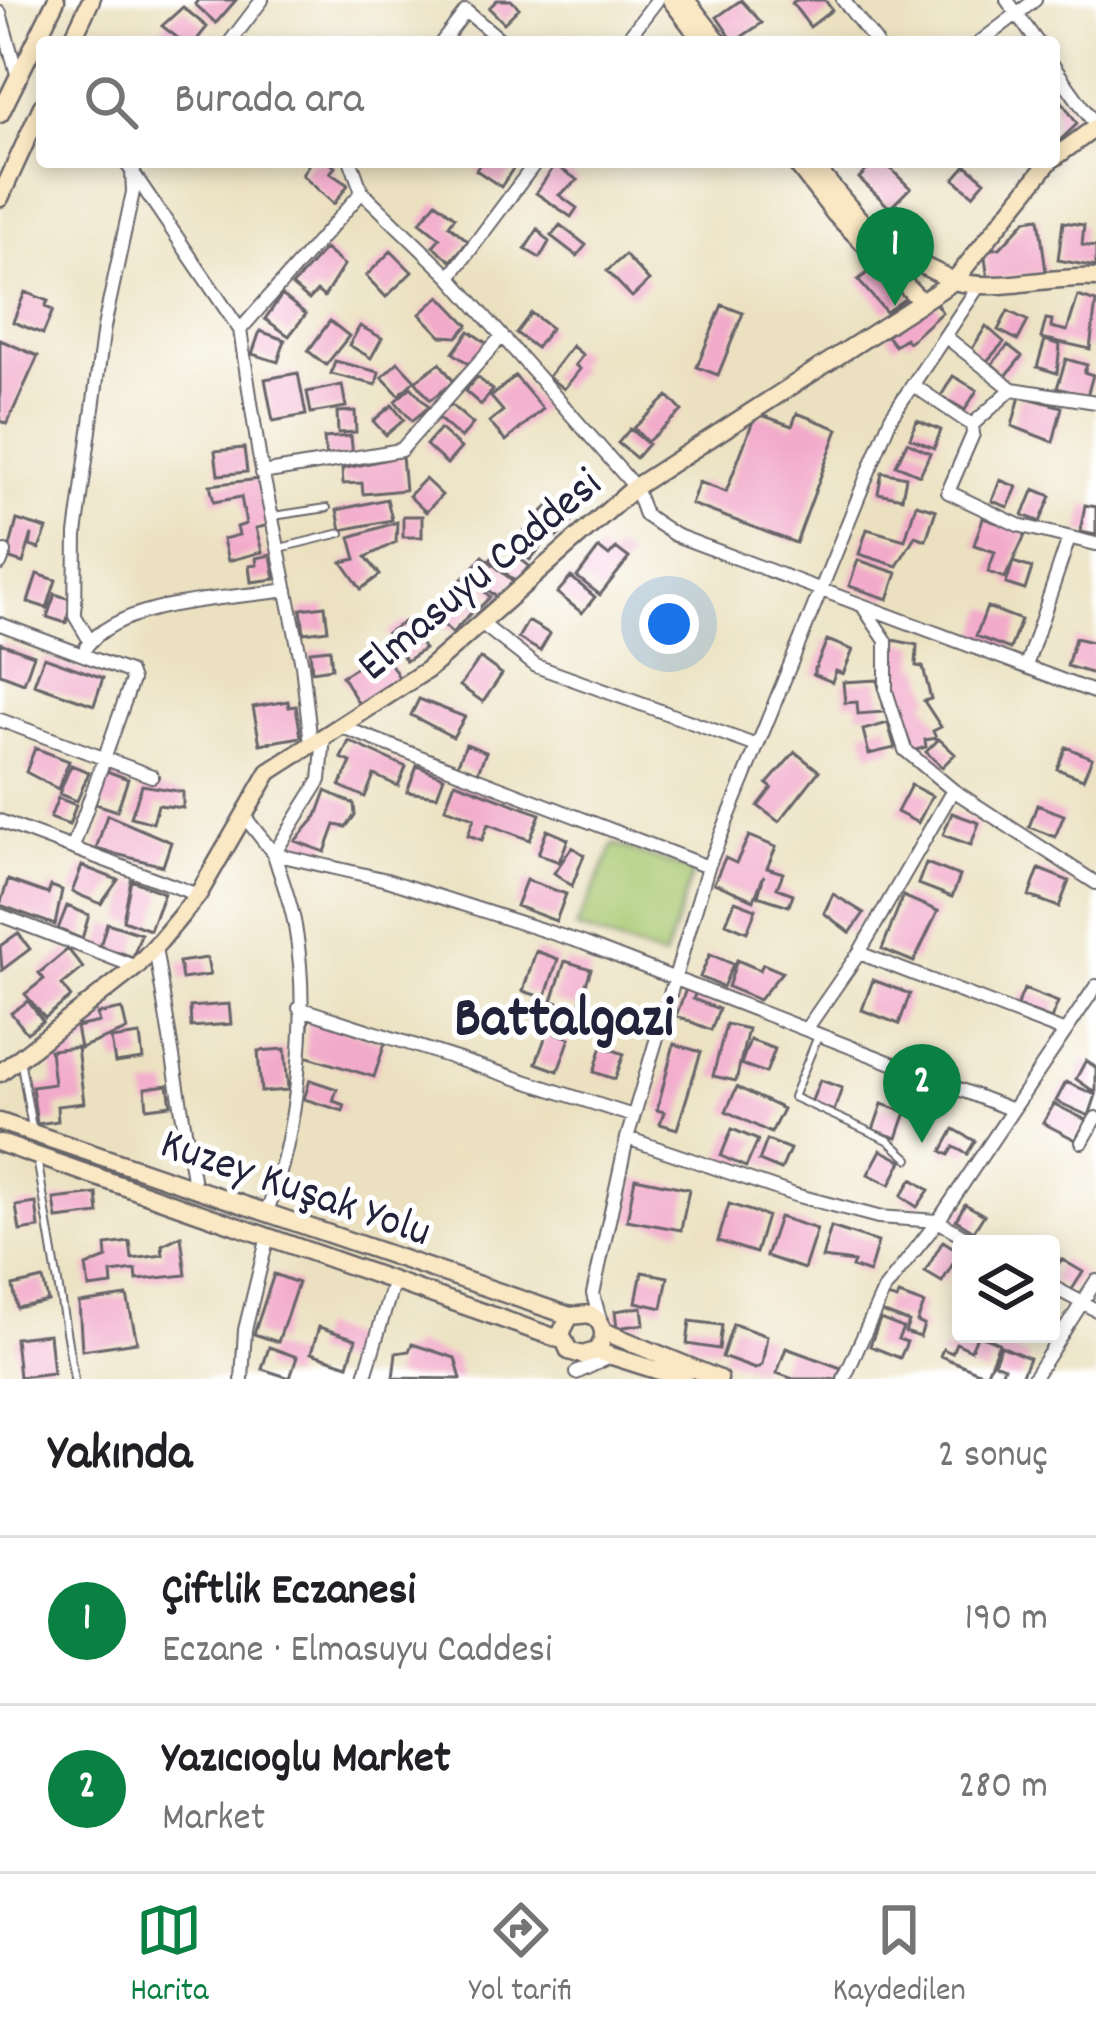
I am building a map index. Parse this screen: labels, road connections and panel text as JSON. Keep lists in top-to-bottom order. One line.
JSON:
{"streets":{"street":["Elmasuyu Caddesi","Kuzey Kuşak Yolu"]},"districts":["Battalgazi"],"page":{"search":"Burada ara","pins":["1","2"],"heading":["Yakında","2 sonuç"],"list":[{"mark":"1","name":"Çiftlik Eczanesi","note":"Eczane · Elmasuyu Caddesi","value":"190 m"},{"mark":"2","name":"Yazıcıoglu Market","note":"Market","value":"280 m"}],"nav":["Harita","Yol tarifi","Kaydedilen"]}}
